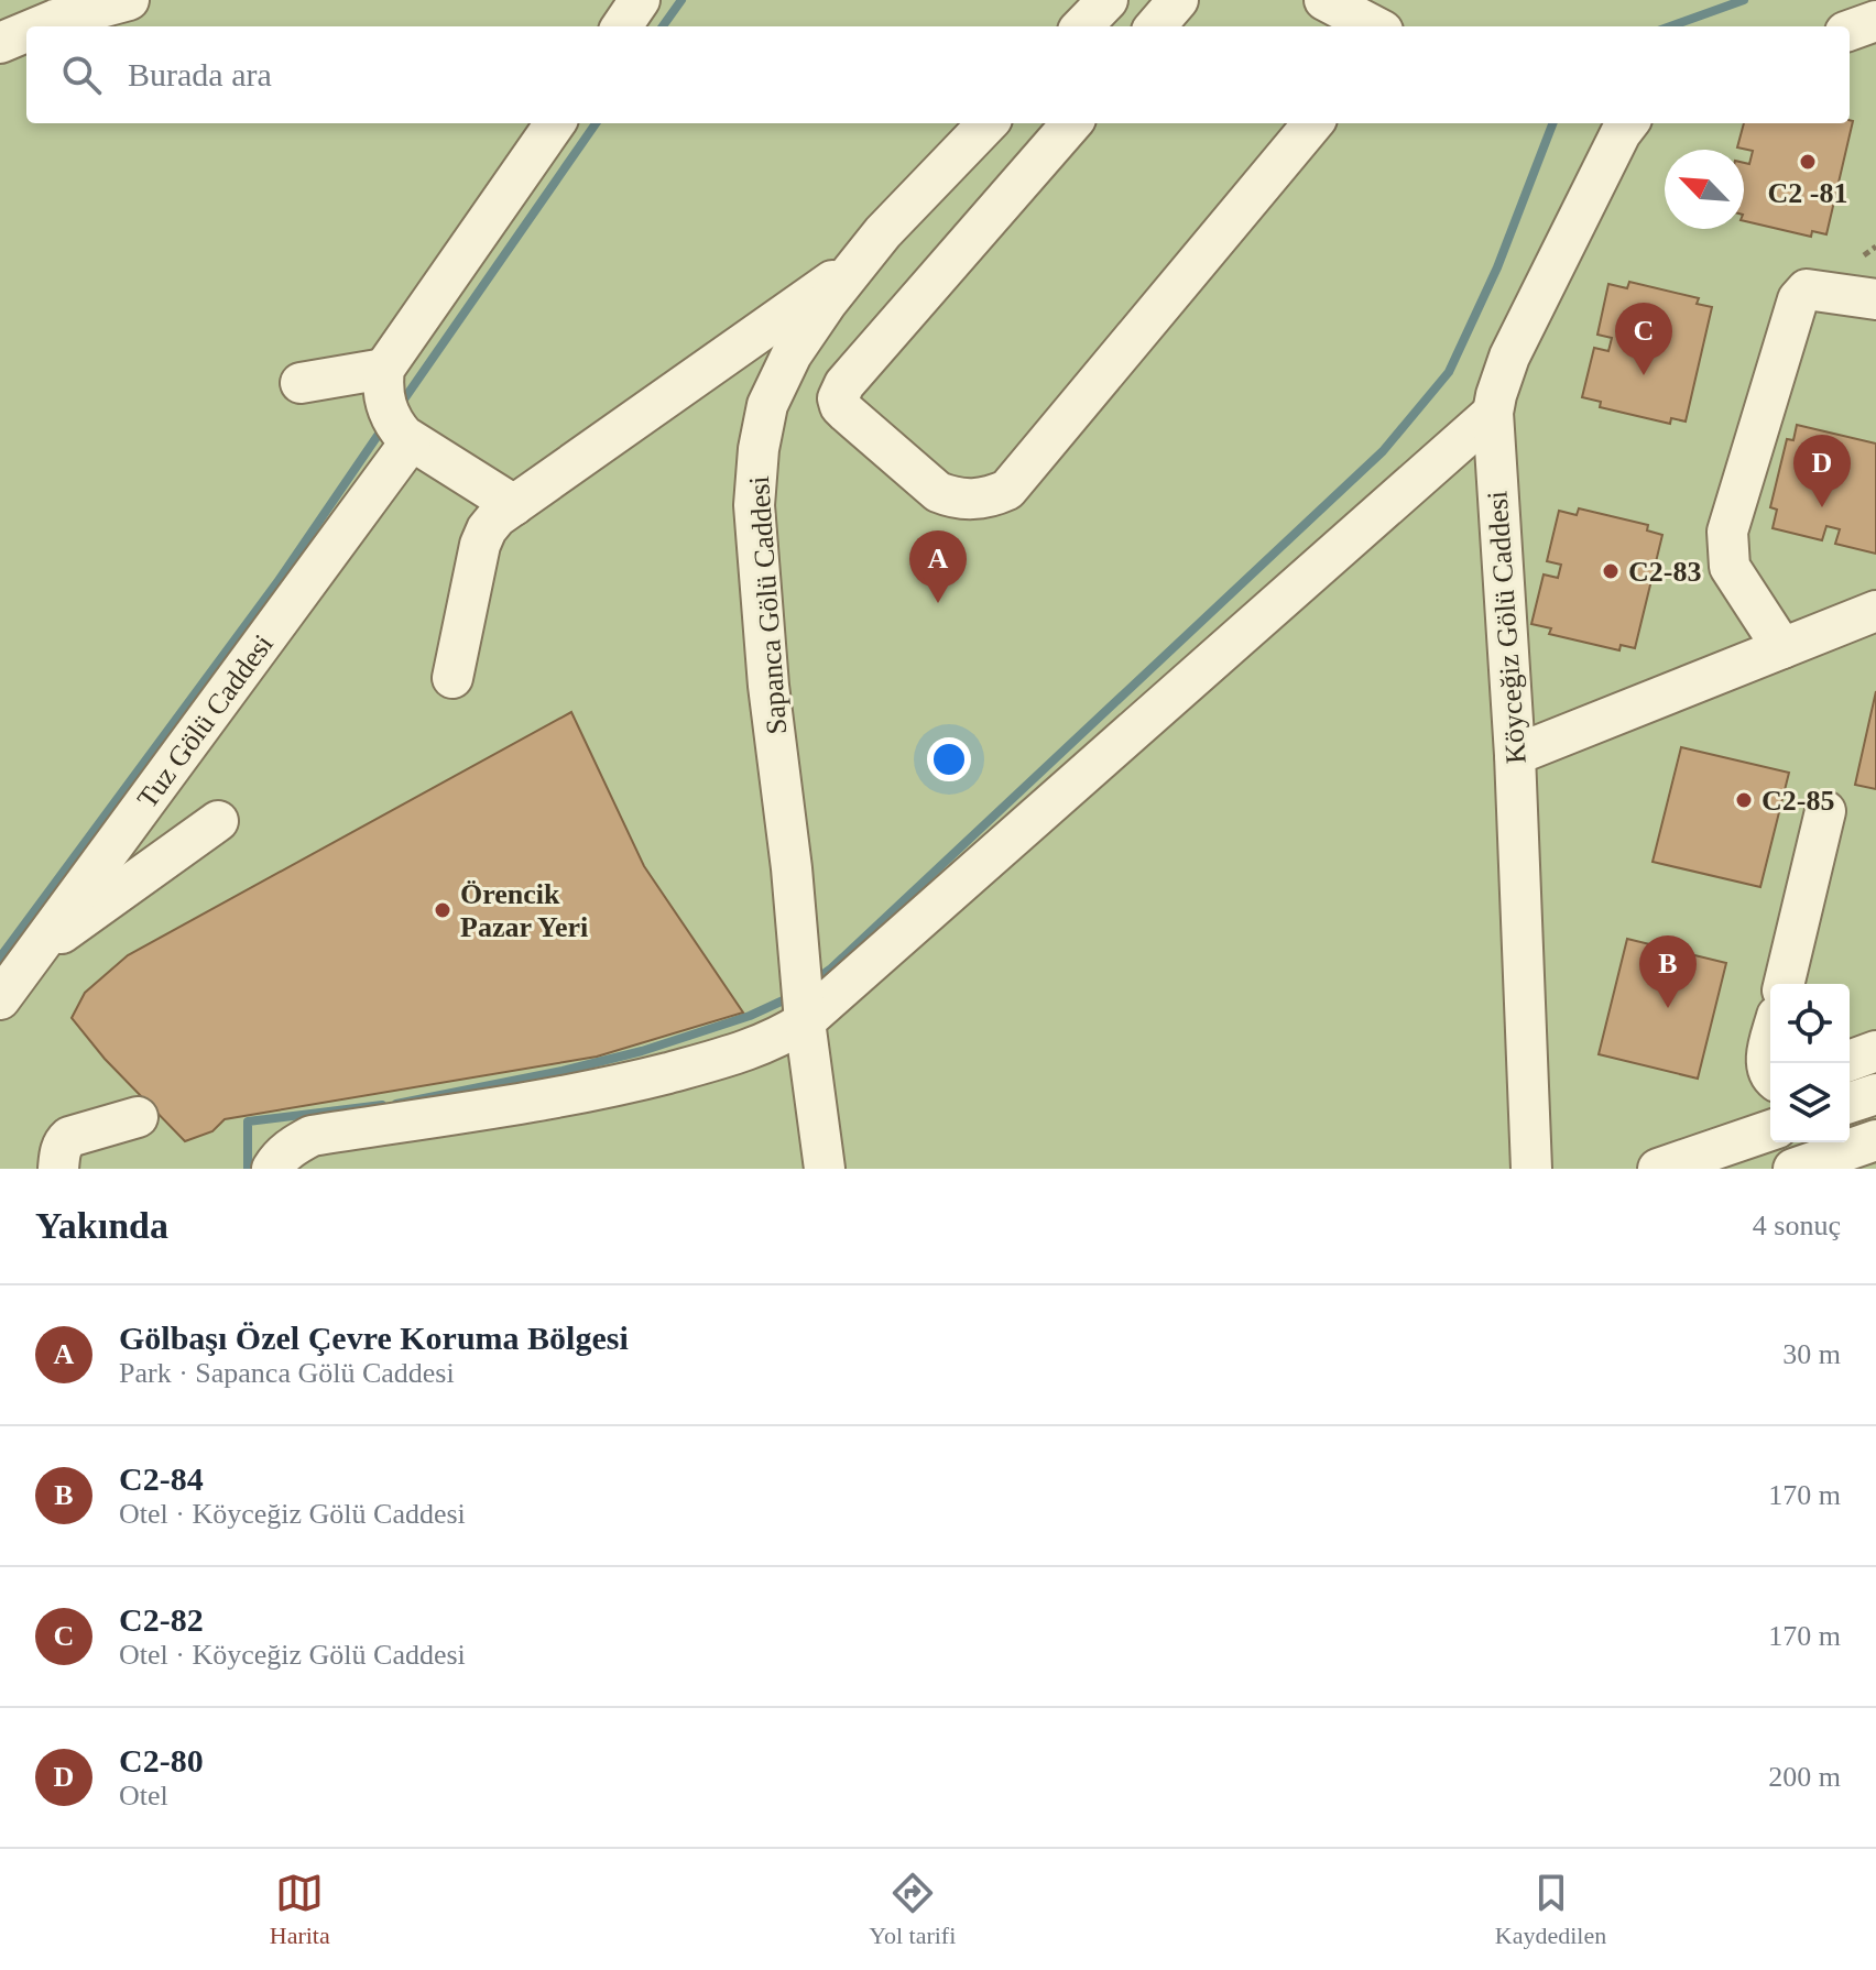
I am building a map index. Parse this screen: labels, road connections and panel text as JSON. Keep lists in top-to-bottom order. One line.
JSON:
{"streets":{"street":["Sapanca Gölü Caddesi","Köyceğiz Gölü Caddesi","Tuz Gölü Caddesi"]},"places":["C2 -81","C2-83","C2-85","Örencik Pazar Yeri"],"north":"top left","page":{"search":"Burada ara","pins":["C","D","A","B"],"heading":["Yakında","4 sonuç"],"list":[{"mark":"A","name":"Gölbaşı Özel Çevre Koruma Bölgesi","note":"Park · Sapanca Gölü Caddesi","value":"30 m"},{"mark":"B","name":"C2-84","note":"Otel · Köyceğiz Gölü Caddesi","value":"170 m"},{"mark":"C","name":"C2-82","note":"Otel · Köyceğiz Gölü Caddesi","value":"170 m"},{"mark":"D","name":"C2-80","note":"Otel","value":"200 m"}],"nav":["Harita","Yol tarifi","Kaydedilen"]}}
